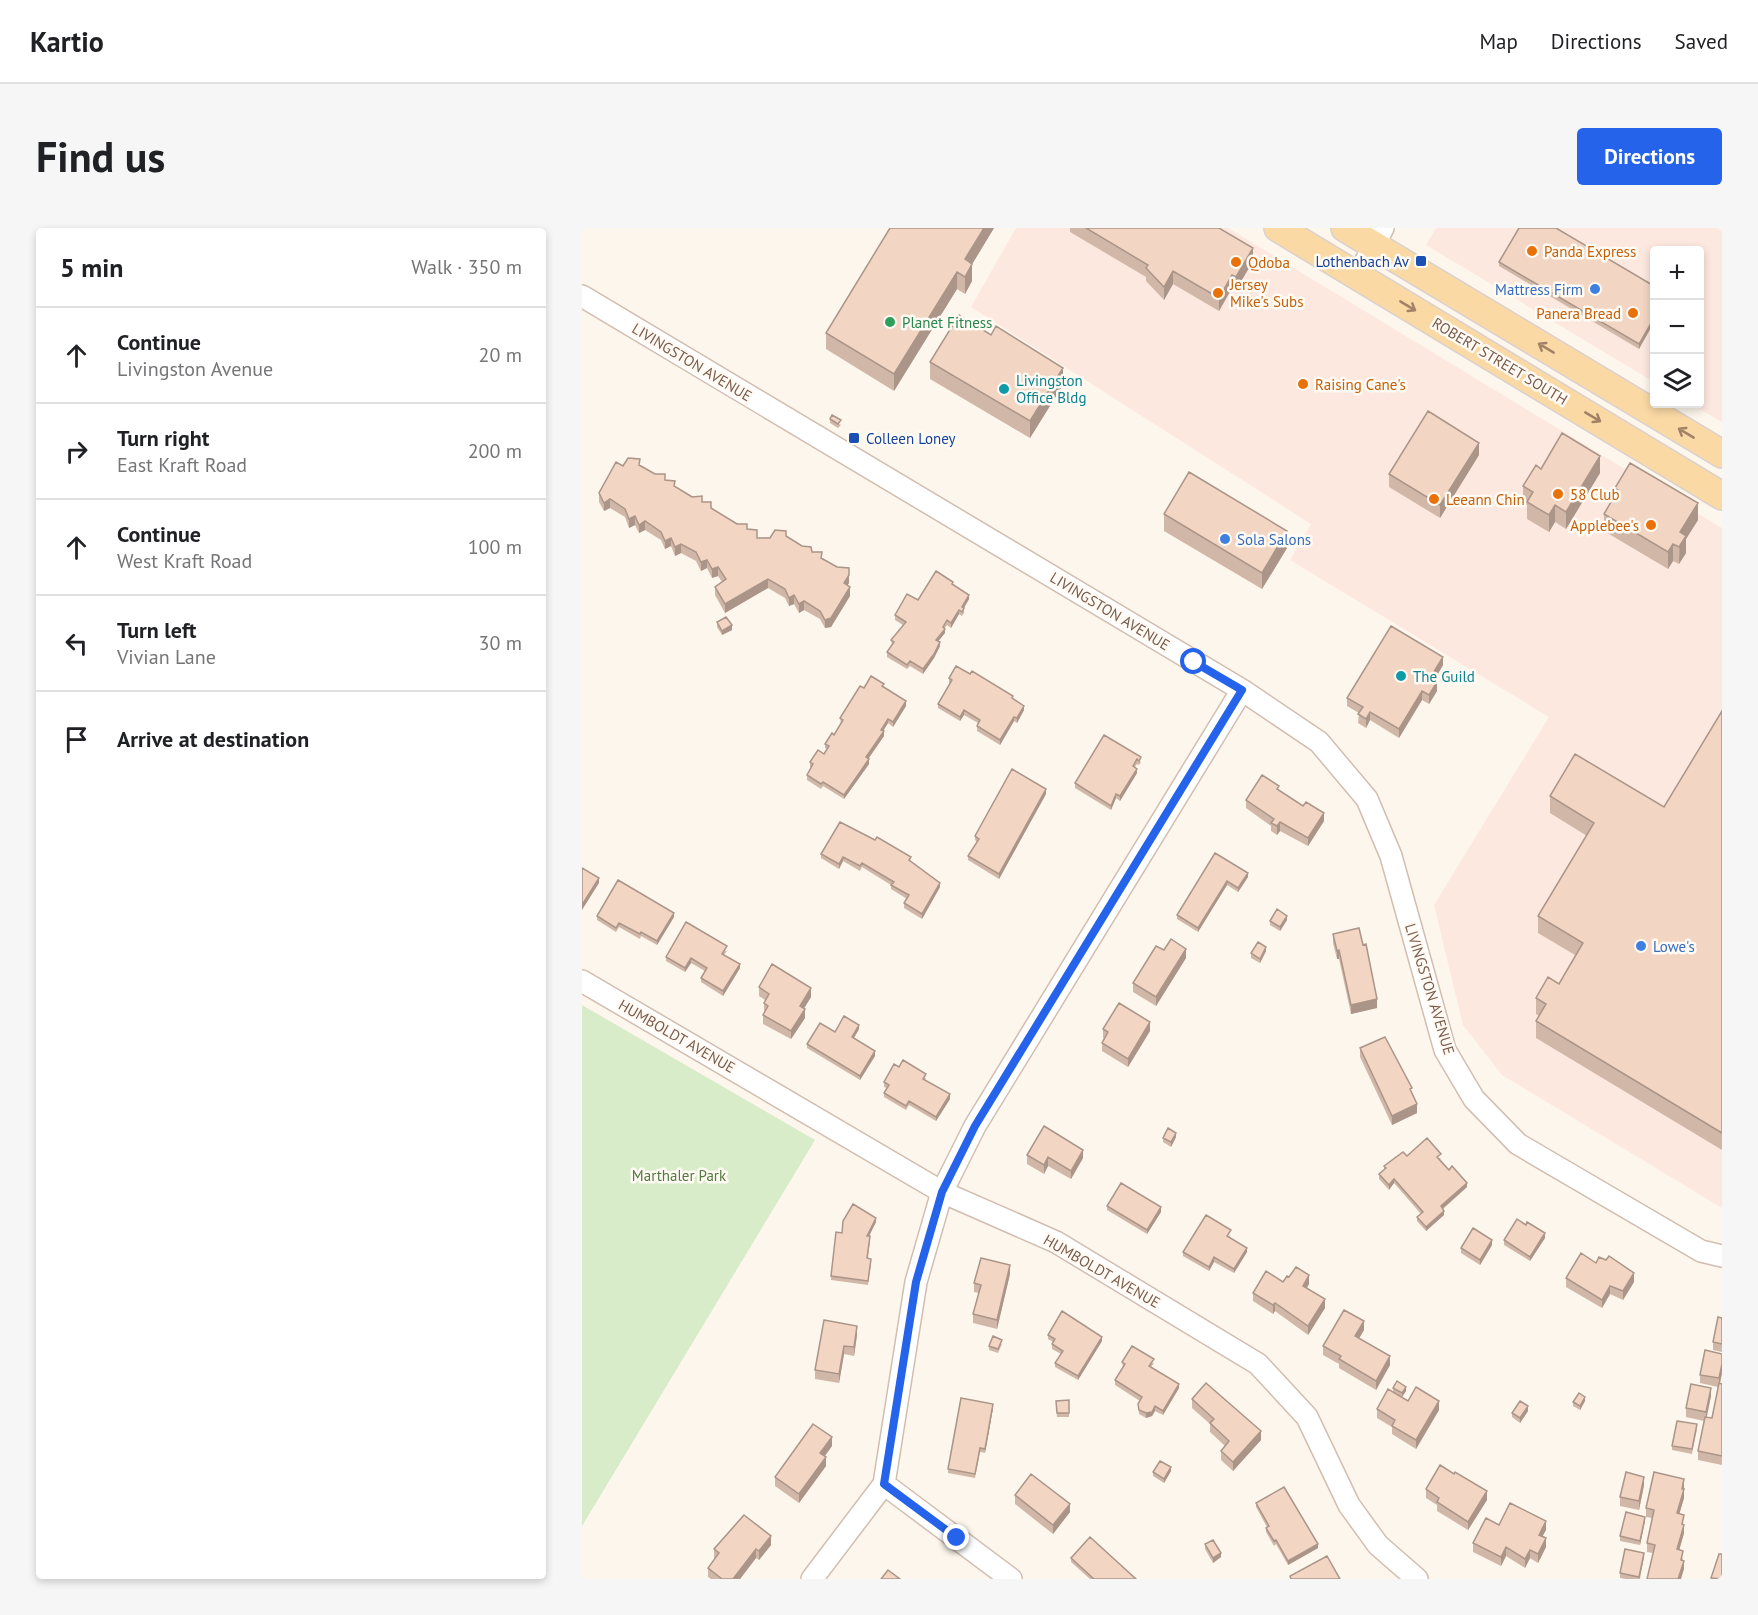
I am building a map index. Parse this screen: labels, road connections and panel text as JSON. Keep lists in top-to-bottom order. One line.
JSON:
{"streets":{"main road":["ROBERT STREET SOUTH"],"street":["LIVINGSTON AVENUE","HUMBOLDT AVENUE"]},"parks":["Marthaler Park"],"places":{"other":["Panda Express","Qdoba","Mattress Firm","Jersey Mike's Subs","Panera Bread","Planet Fitness","Raising Cane's","Livingston Office Bldg","58 Club","Leeann Chin","Applebee's","Sola Salons","The Guild","Lowe's"],"transit":["Lothenbach Av","Colleen Loney"]},"page":{"header":"Kartio","nav":["Map","Directions","Saved"],"buttons":"Directions","title":"Find us","heading":["5 min","Walk · 350 m"],"map_buttons":["+","−"],"list":[["Continue","Livingston Avenue","20 m"],["Turn right","East Kraft Road","200 m"],["Continue","West Kraft Road","100 m"],["Turn left","Vivian Lane","30 m"],"Arrive at destination"]}}
